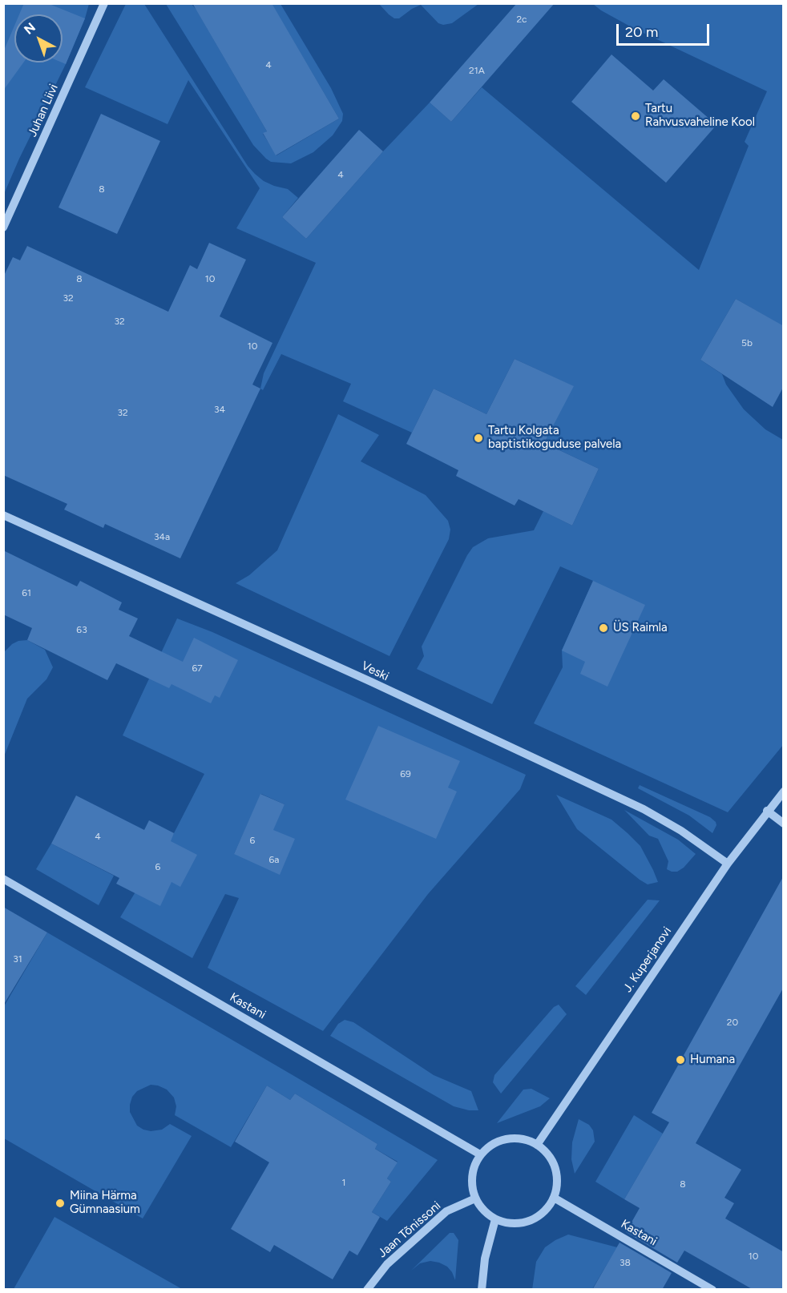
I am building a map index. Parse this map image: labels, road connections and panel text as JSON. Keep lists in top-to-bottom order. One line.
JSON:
{"streets":{"street":["Juhan Liivi","Veski","J. Kuperjanovi","Kastani","Jaan Tõnissoni"]},"crossings":[["Veski","J. Kuperjanovi"],["J. Kuperjanovi","Kastani"],["J. Kuperjanovi","Jaan Tõnissoni"],["Kastani","Jaan Tõnissoni"]],"places":["Tartu Rahvusvaheline Kool","Tartu Kolgata baptistikoguduse palvela","ÜS Raimla","Humana","Miina Härma Gümnaasium"],"house_numbers":["2c","4","21A","4","8","8","10","32","32","5b","10","34","32","34a","61","63","67","69","4","6","6a","6","31","20","1","8","10","38"],"scale_bar":"20 m","north":"top left"}
